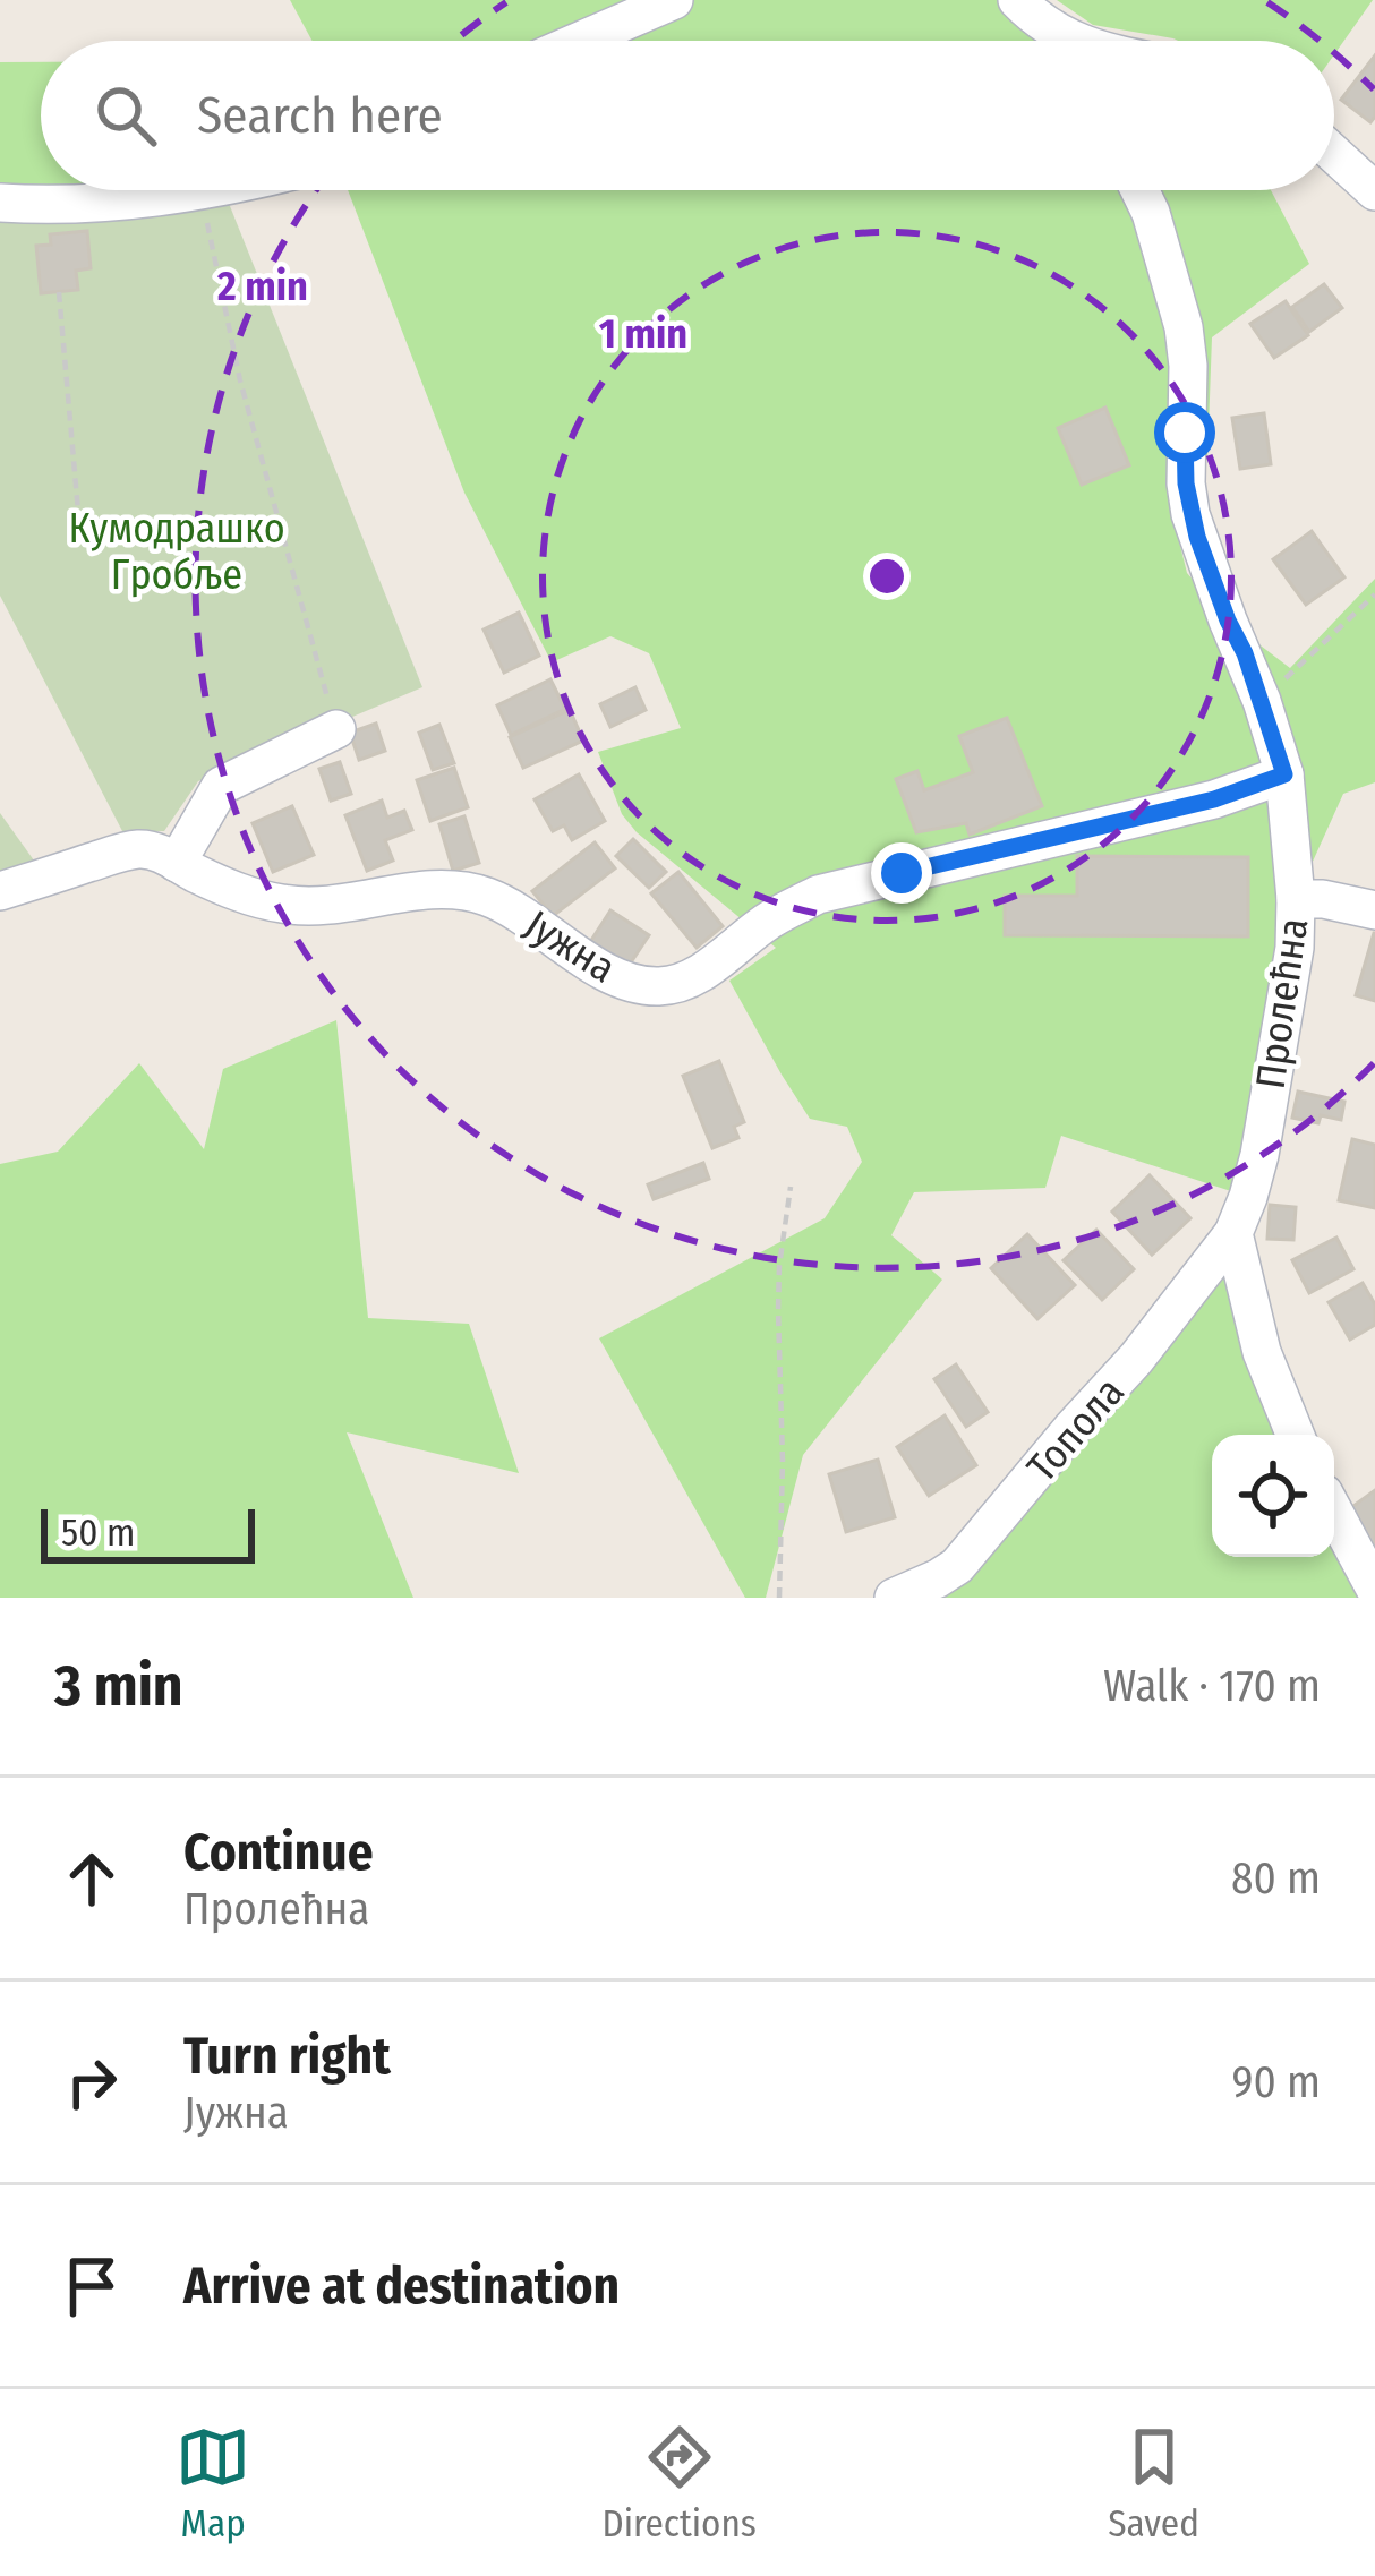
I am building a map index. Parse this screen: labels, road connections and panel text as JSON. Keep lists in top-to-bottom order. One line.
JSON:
{"streets":{"street":["Јужна","Пролећна","Топола"]},"crossings":[["Јужна","Пролећна"],["Пролећна","Топола"]],"parks":["Кумодрашко Гробље"],"scale_bar":"50 m","page":{"search":"Search here","scale":"50 m","heading":["3 min","Walk · 170 m"],"list":[["Continue","Пролећна","80 m"],["Turn right","Јужна","90 m"],"Arrive at destination"],"nav":["Map","Directions","Saved"]},"rings":["2 min","1 min"]}
